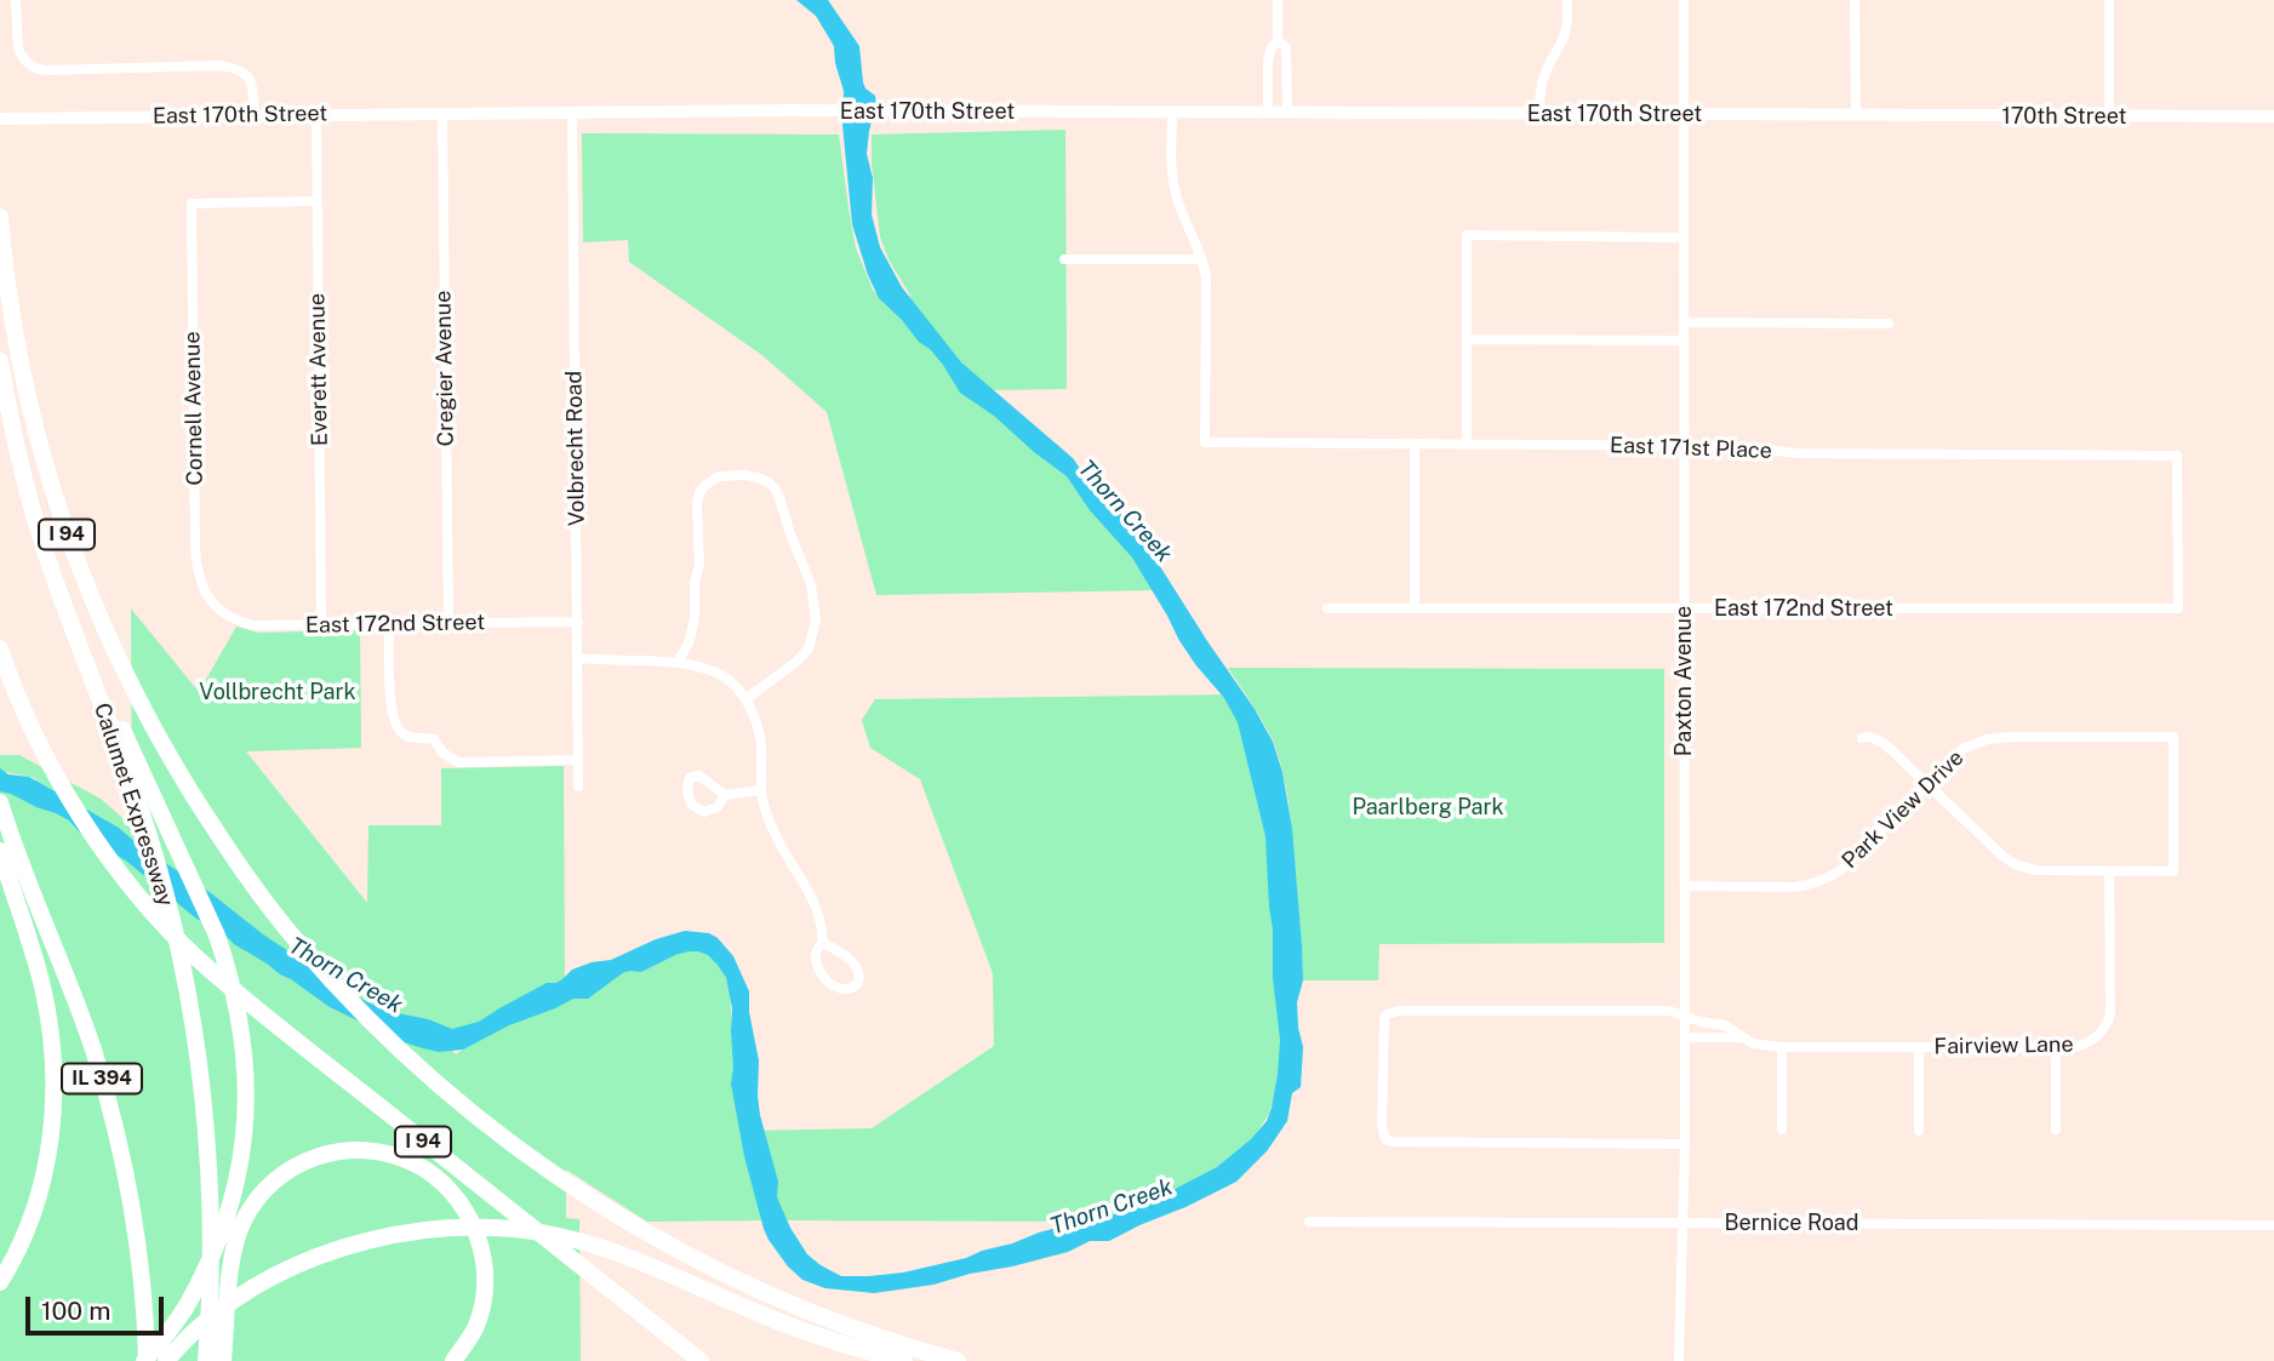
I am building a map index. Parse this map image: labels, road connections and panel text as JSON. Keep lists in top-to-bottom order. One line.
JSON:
{"streets":{"highway":["I 94","Calumet Expressway","IL 394"],"street":["East 170th Street","170th Street","Cregier Avenue","Everett Avenue","Cornell Avenue","Volbrecht Road","East 171st Place","East 172nd Street","Paxton Avenue","Park View Drive","Fairview Lane","Bernice Road"]},"crossings":[["East 170th Street","170th Street"],["East 170th Street","Cregier Avenue"],["East 170th Street","Everett Avenue"],["East 170th Street","Volbrecht Road"],["East 170th Street","Paxton Avenue"],["Cregier Avenue","East 172nd Street"],["Everett Avenue","Cornell Avenue"],["Everett Avenue","East 172nd Street"],["Cornell Avenue","East 172nd Street"],["Volbrecht Road","East 172nd Street"],["East 171st Place","East 172nd Street"],["East 171st Place","Paxton Avenue"],["East 172nd Street","Paxton Avenue"],["Paxton Avenue","Park View Drive"],["Paxton Avenue","Fairview Lane"],["Paxton Avenue","Bernice Road"],["Park View Drive","Fairview Lane"]],"water":["Thorn Creek"],"parks":["Vollbrecht Park","Paarlberg Park"],"scale_bar":"100 m"}
